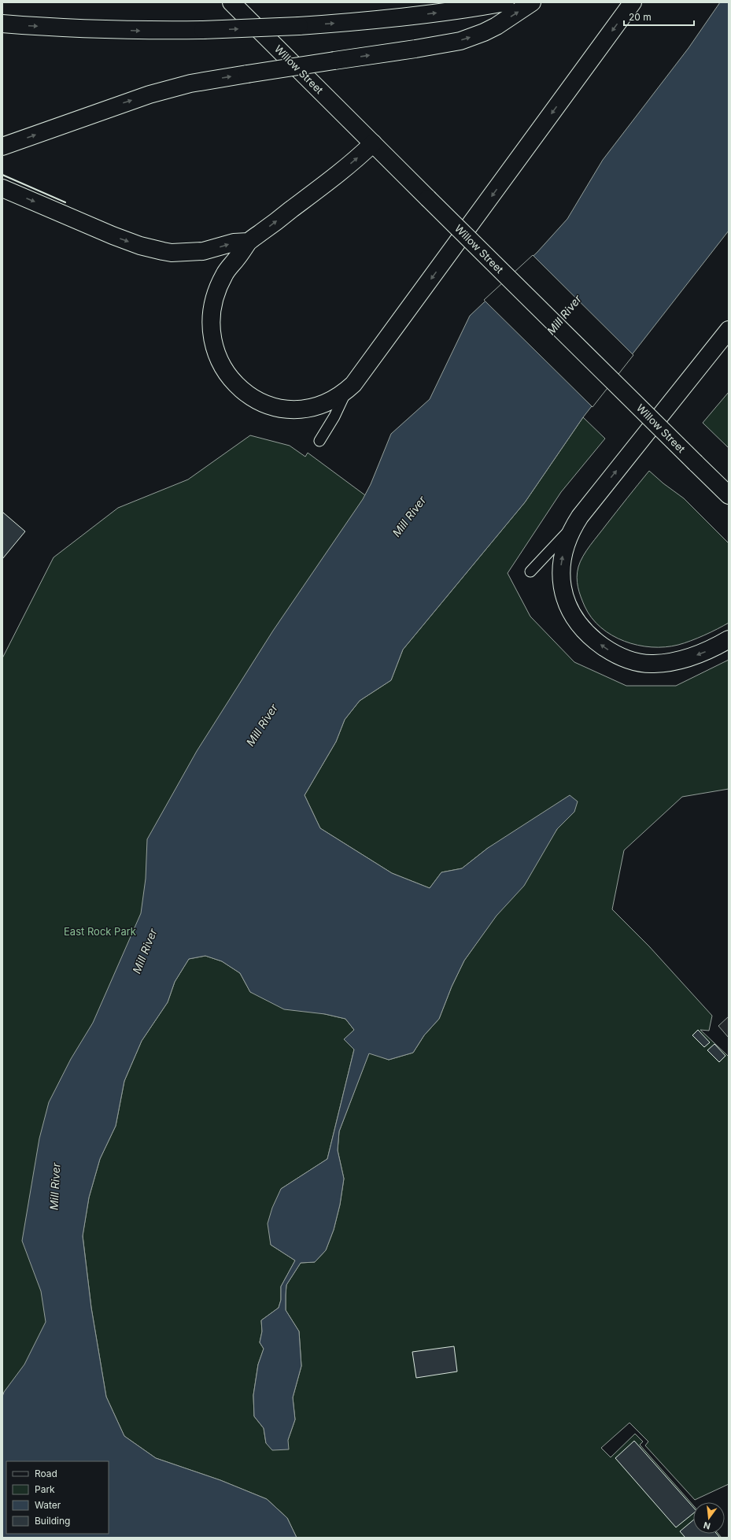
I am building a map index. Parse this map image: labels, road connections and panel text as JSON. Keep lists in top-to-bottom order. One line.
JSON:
{"streets":{"main road":["Willow Street"]},"water":["Mill River"],"parks":["East Rock Park"],"legend":["Road","Park","Water","Building"],"scale_bar":"20 m","north":"bottom"}
